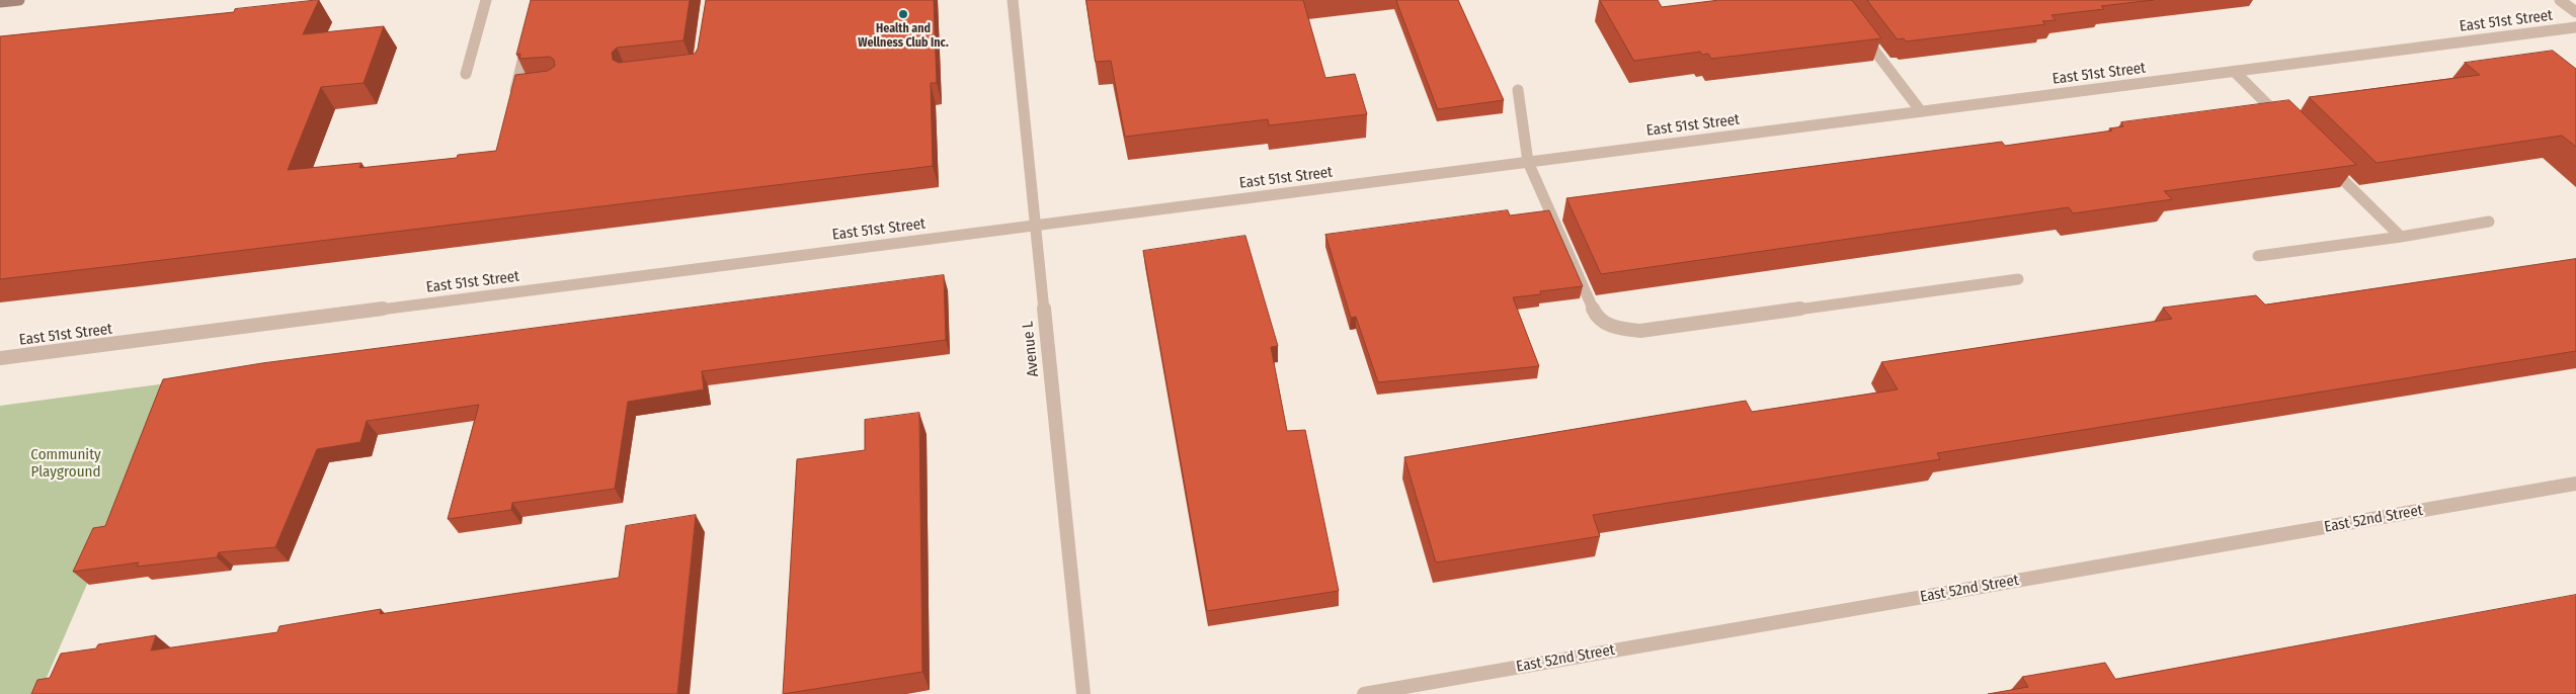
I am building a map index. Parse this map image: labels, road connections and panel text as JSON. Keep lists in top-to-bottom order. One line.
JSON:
{"streets":{"street":["East 51st Street","Avenue L","East 52nd Street"]},"crossings":[["East 51st Street","Avenue L"]],"parks":["Community Playground"],"places":["Health and Wellness Club Inc."]}
